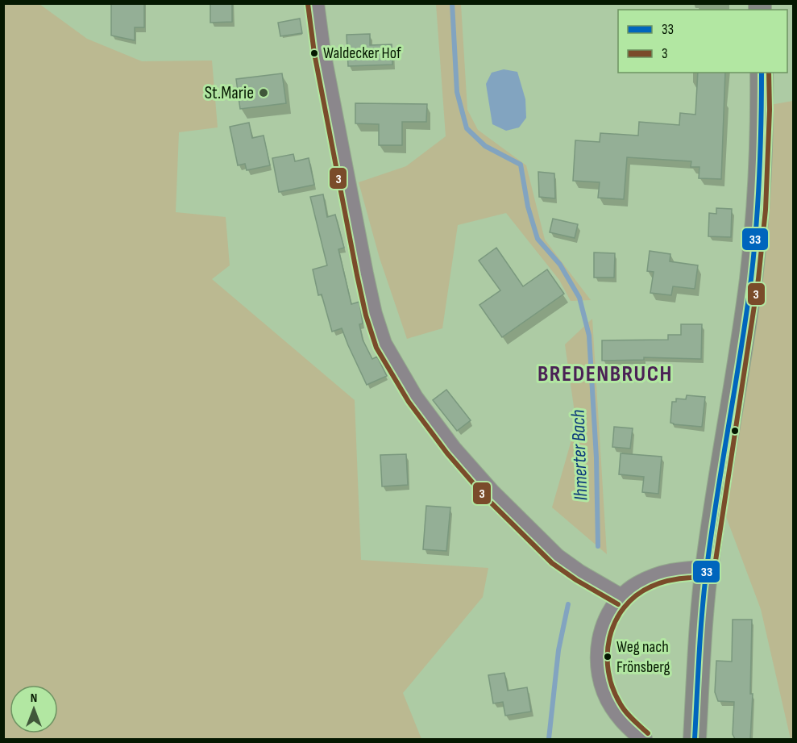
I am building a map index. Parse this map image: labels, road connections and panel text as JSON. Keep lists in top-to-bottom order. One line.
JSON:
{"districts":["BREDENBRUCH"],"water":["Ihmerter Bach"],"places":["Waldecker Hof","St.Marie","Weg nach Frönsberg"],"lines":["transit line 3","transit line 33"],"legend":["33","3"],"north":"top"}
